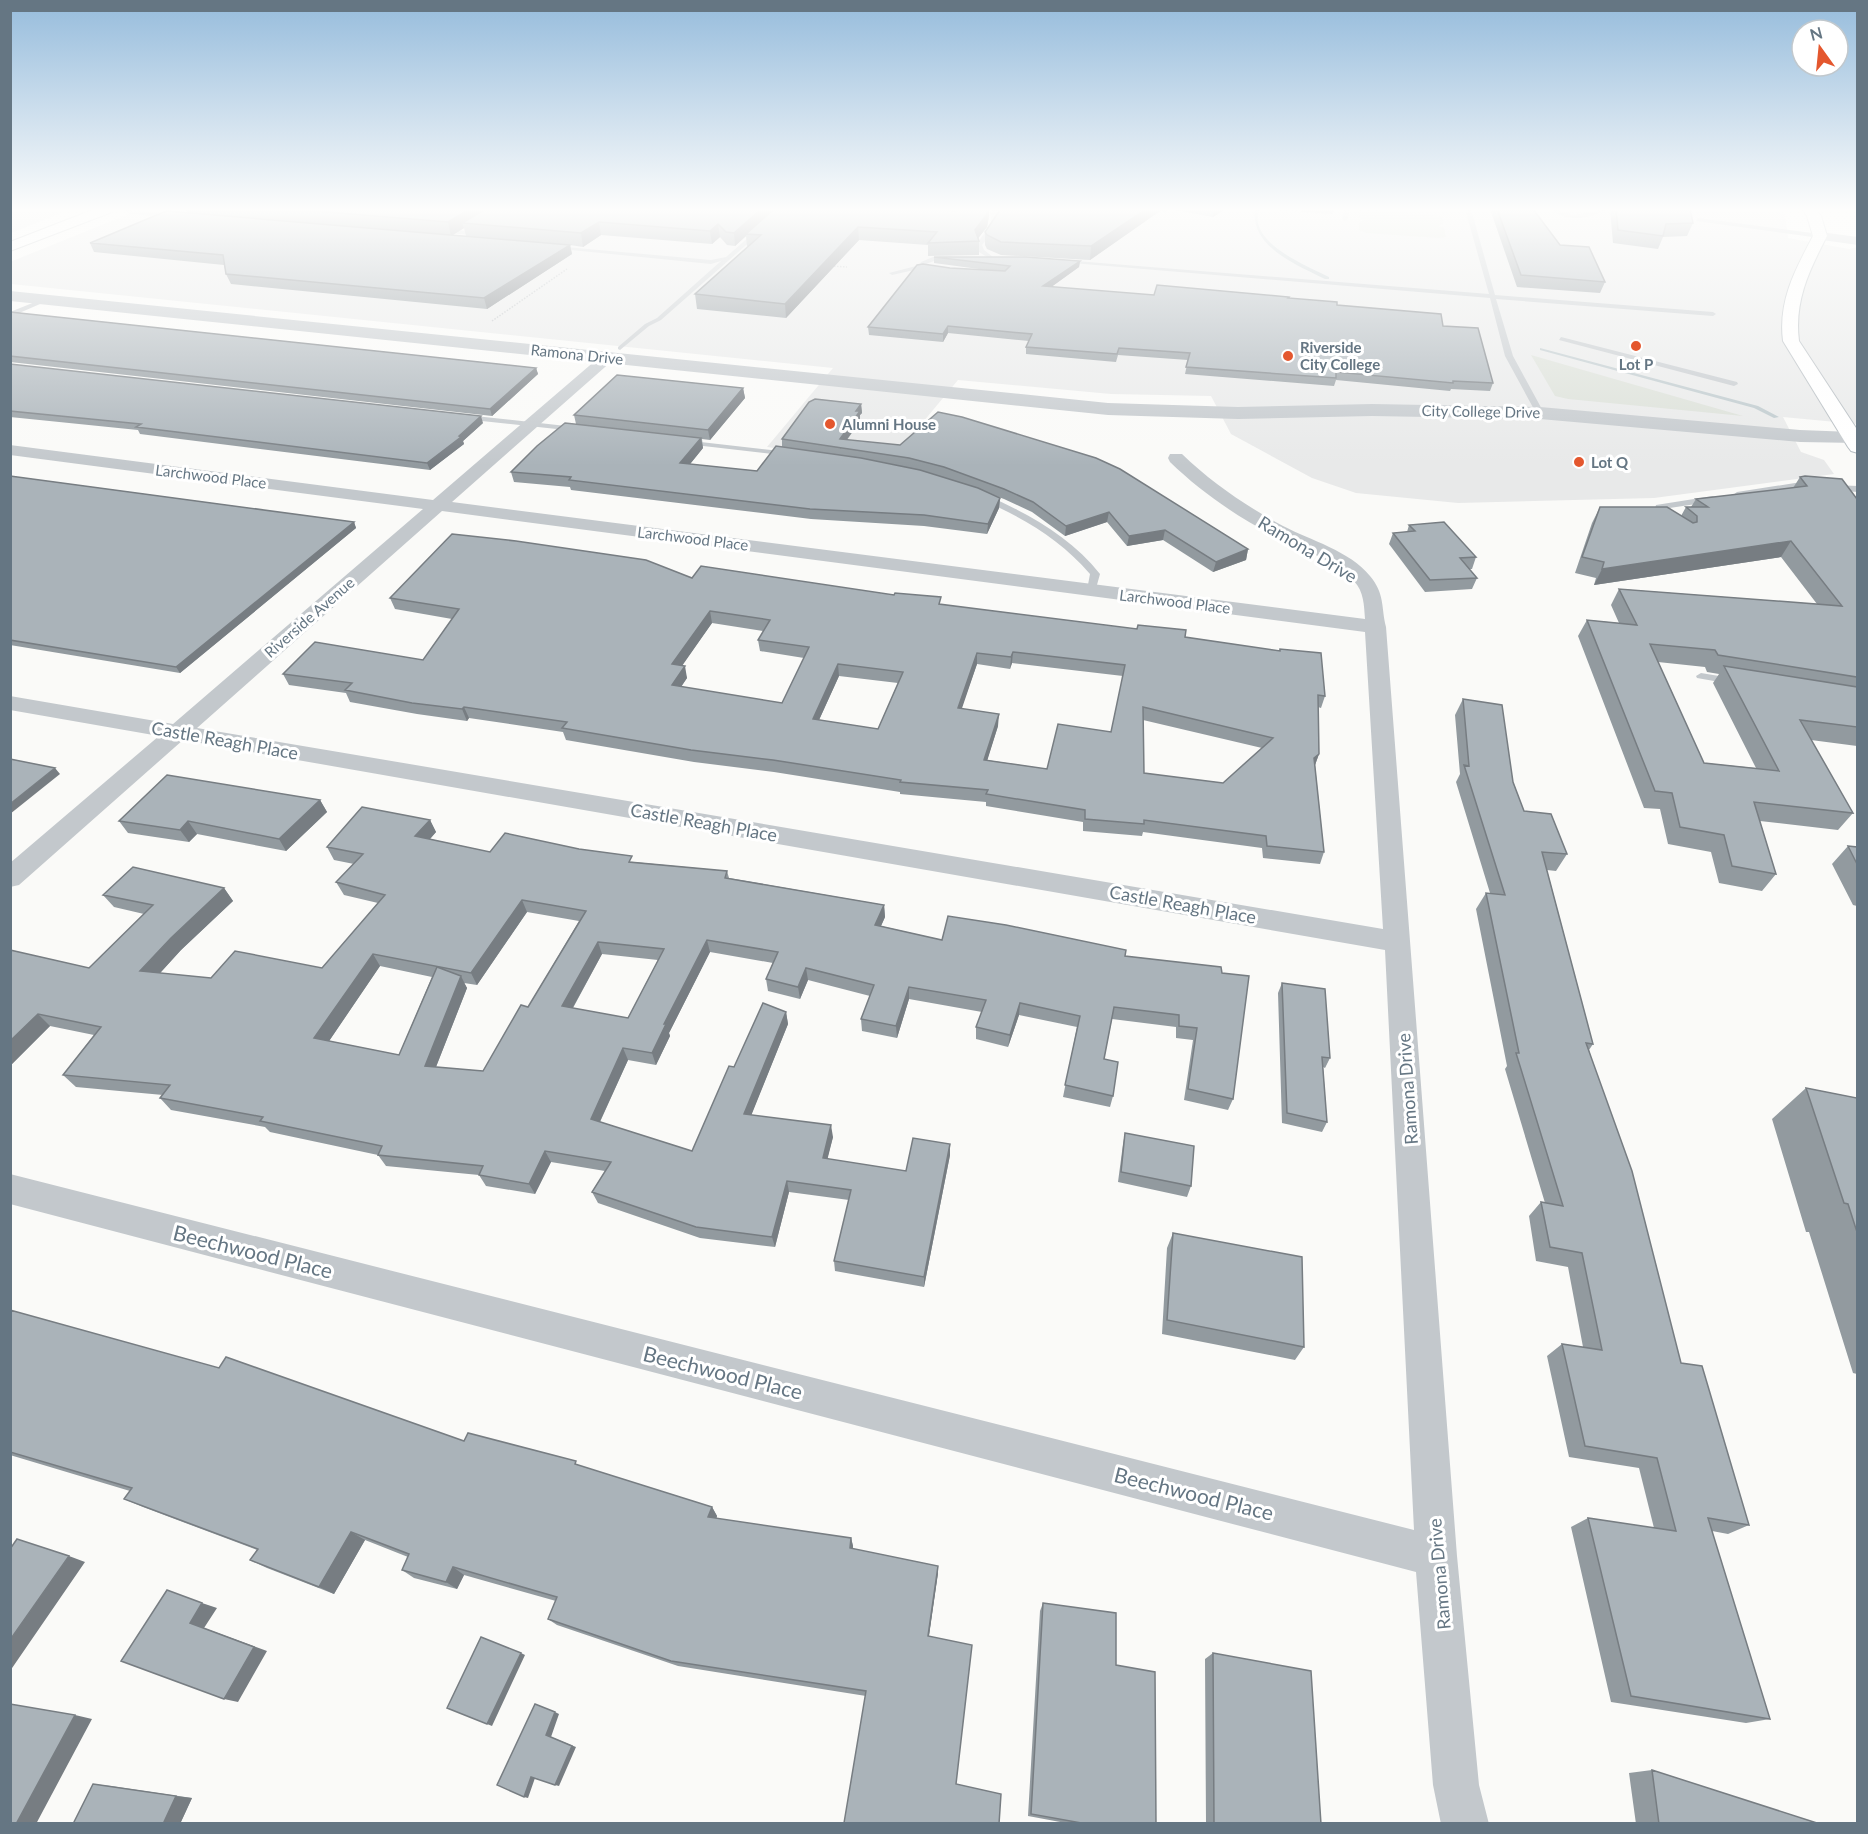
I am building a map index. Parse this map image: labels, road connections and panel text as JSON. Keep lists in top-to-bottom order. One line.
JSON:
{"streets":{"street":["Ramona Drive","City College Drive","Larchwood Place","Riverside Avenue","Castle Reagh Place","Beechwood Place"]},"crossings":[["Ramona Drive","City College Drive"],["Ramona Drive","Larchwood Place"],["Ramona Drive","Riverside Avenue"],["Ramona Drive","Castle Reagh Place"],["Ramona Drive","Beechwood Place"],["Larchwood Place","Riverside Avenue"],["Riverside Avenue","Castle Reagh Place"]],"places":["Lot P","Riverside City College","Alumni House","Lot Q"],"north":"top"}
